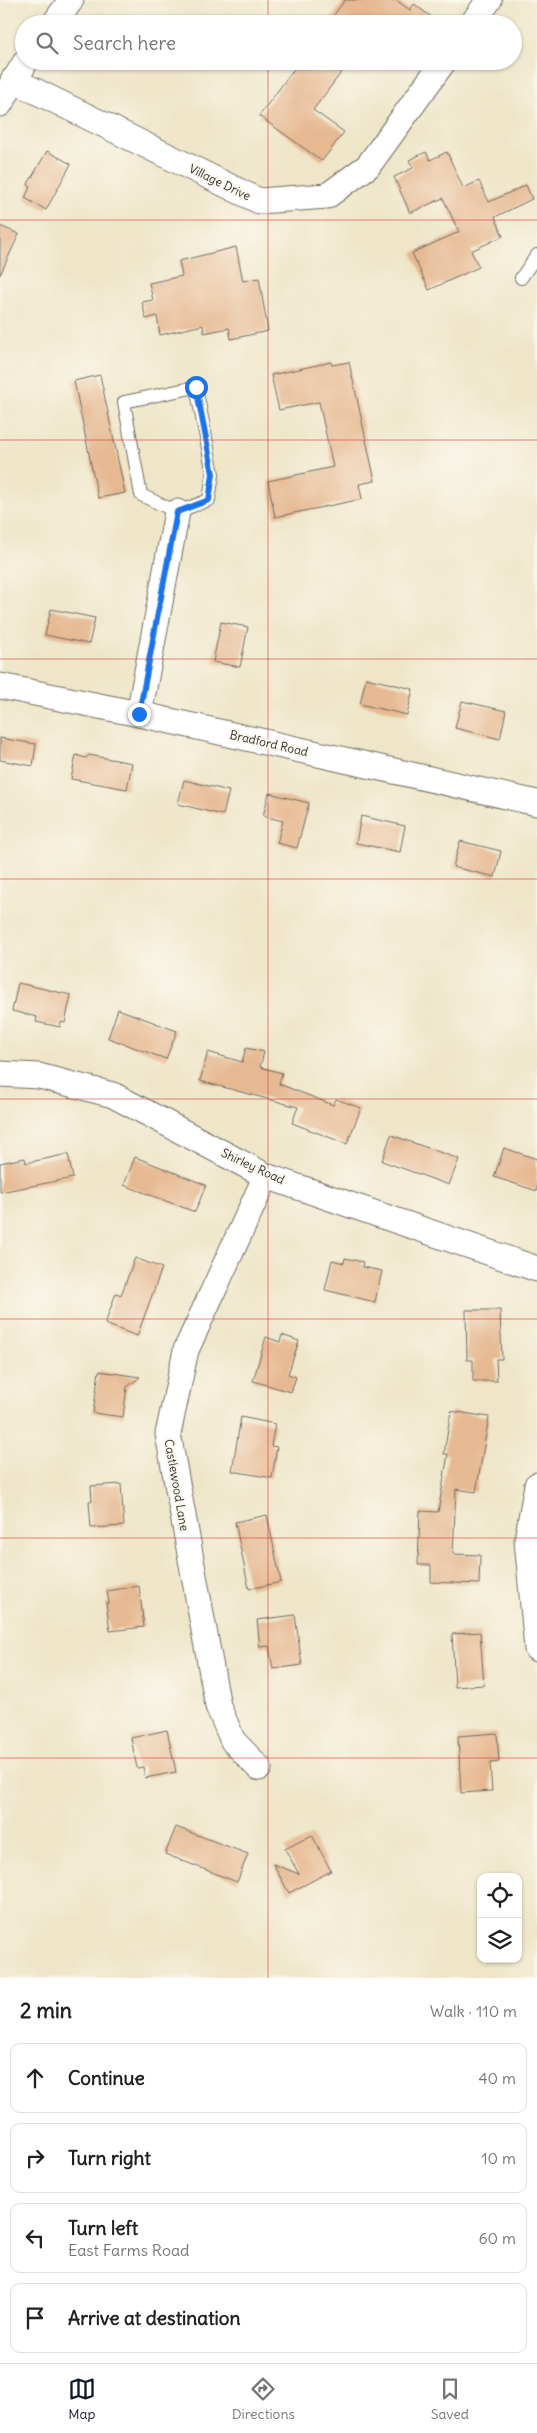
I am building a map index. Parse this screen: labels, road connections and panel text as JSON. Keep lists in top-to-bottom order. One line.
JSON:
{"streets":{"street":["Village Drive","Bradford Road","Shirley Road","Castlewood Lane"]},"crossings":[["Shirley Road","Castlewood Lane"]],"page":{"search":"Search here","heading":["2 min","Walk · 110 m"],"list":[["Continue","40 m"],["Turn right","10 m"],["Turn left","East Farms Road","60 m"],"Arrive at destination"],"nav":["Map","Directions","Saved"]}}
